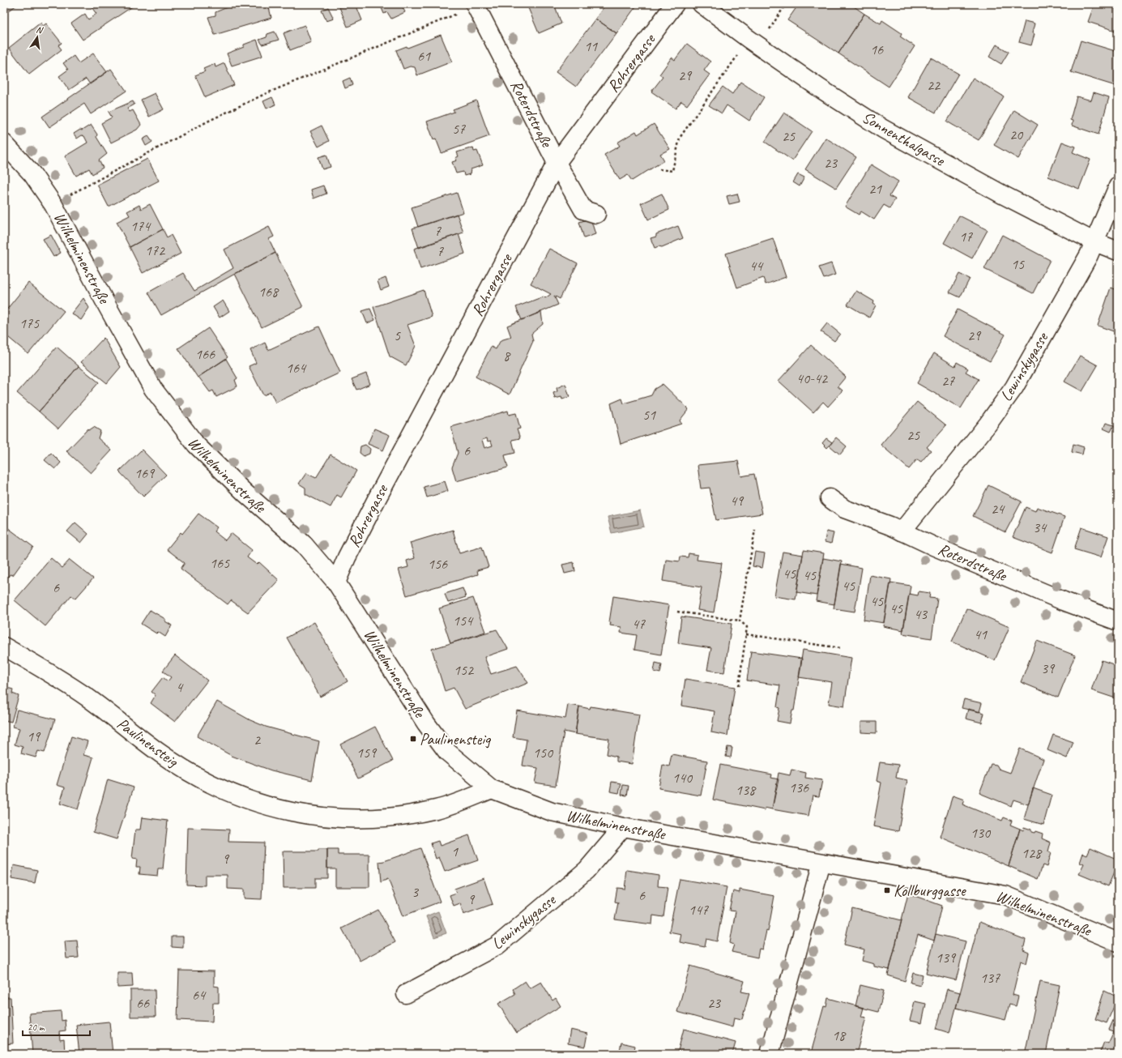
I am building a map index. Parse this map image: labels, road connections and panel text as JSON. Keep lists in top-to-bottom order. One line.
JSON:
{"streets":{"street":["Rohrergasse","Roterdstraße","Sonnenthalgasse","Wilhelminenstraße","Lewinskygasse","Paulinensteig"]},"crossings":[["Rohrergasse","Roterdstraße"],["Rohrergasse","Wilhelminenstraße"],["Roterdstraße","Lewinskygasse"],["Sonnenthalgasse","Lewinskygasse"],["Wilhelminenstraße","Lewinskygasse"],["Wilhelminenstraße","Paulinensteig"]],"places":{"transit":["Paulinensteig","Kollburggasse"]},"house_numbers":["11","16","61","29","22","57","20","25","23","21","174","7","17","172","7","15","44","168","175","5","29","166","8","164","40-42","27","51","25","6","169","49","24","34","165","156","45","45","45","6","45","45","43","154","47","41","39","152","4","19","2","159","150","140","136","138","130","1","128","9","3","6","9","147","139","137","64","66","23","18"],"scale_bar":"20 m","north":"top"}
